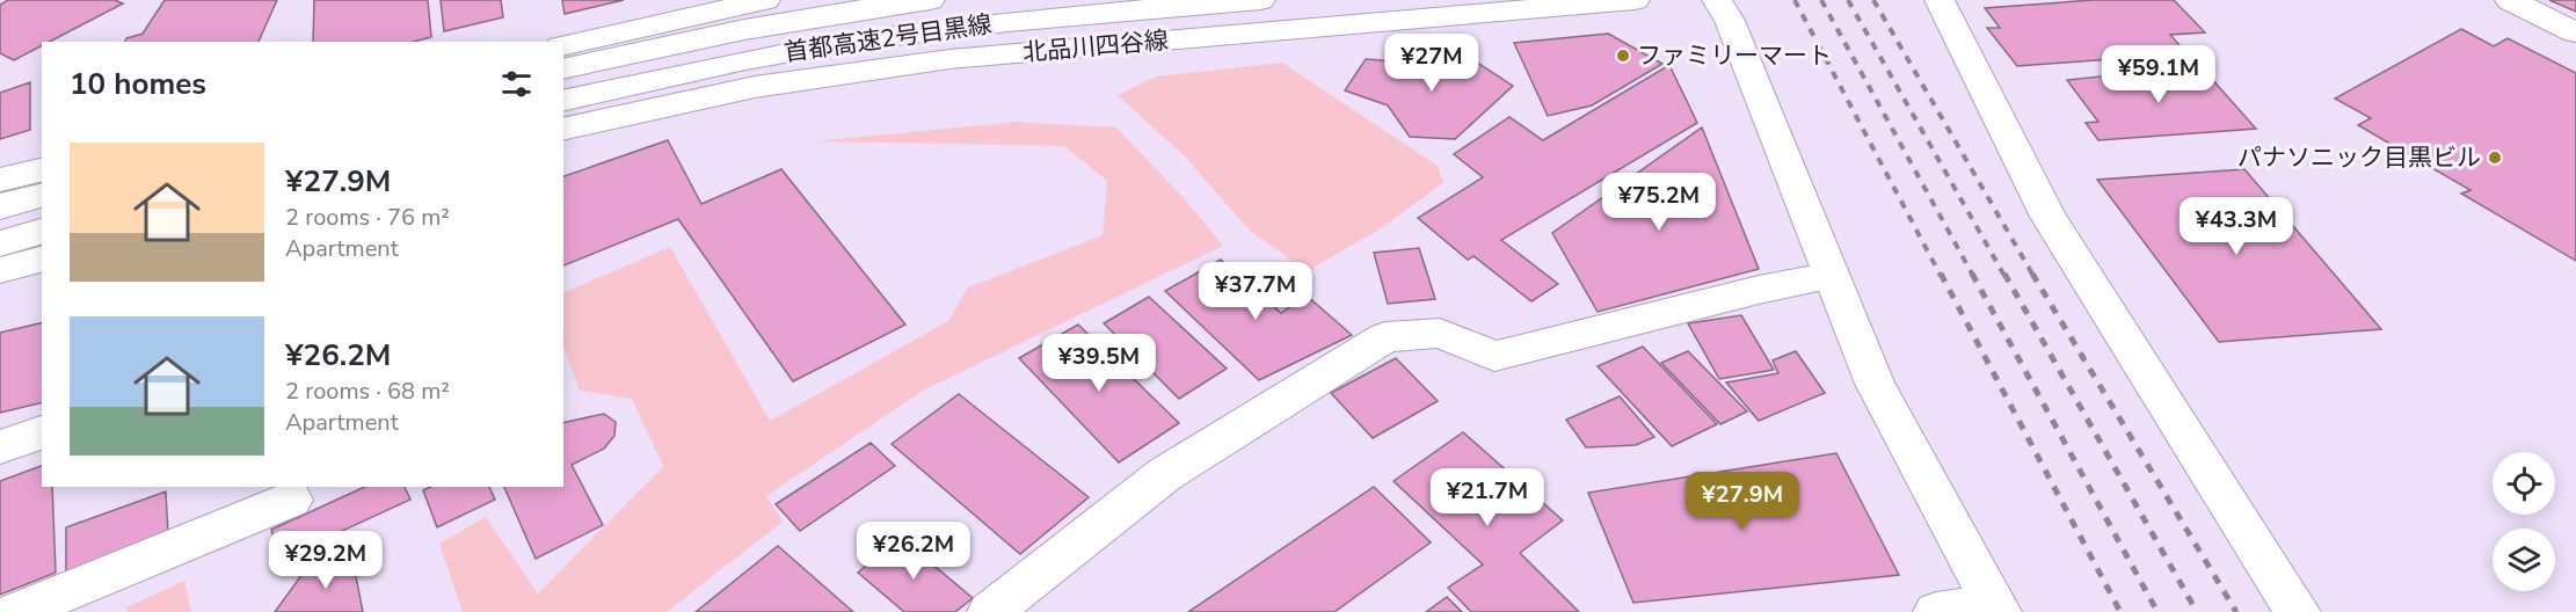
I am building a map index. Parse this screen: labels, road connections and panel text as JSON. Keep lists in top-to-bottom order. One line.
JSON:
{"streets":{"main road":["首都高速2号目黒線","北品川四谷線"]},"places":["ファミリーマート","パナソニック目黒ビル"],"page":{"price":["¥27M","¥59.1M","¥75.2M","¥43.3M","¥37.7M","¥39.5M","¥21.7M","¥27.9M","¥26.2M","¥29.2M"],"heading":"10 homes","list":[{"name":"¥27.9M","note":"2 rooms · 76 m² · Apartment"},{"name":"¥26.2M","note":"2 rooms · 68 m² · Apartment"}]}}
